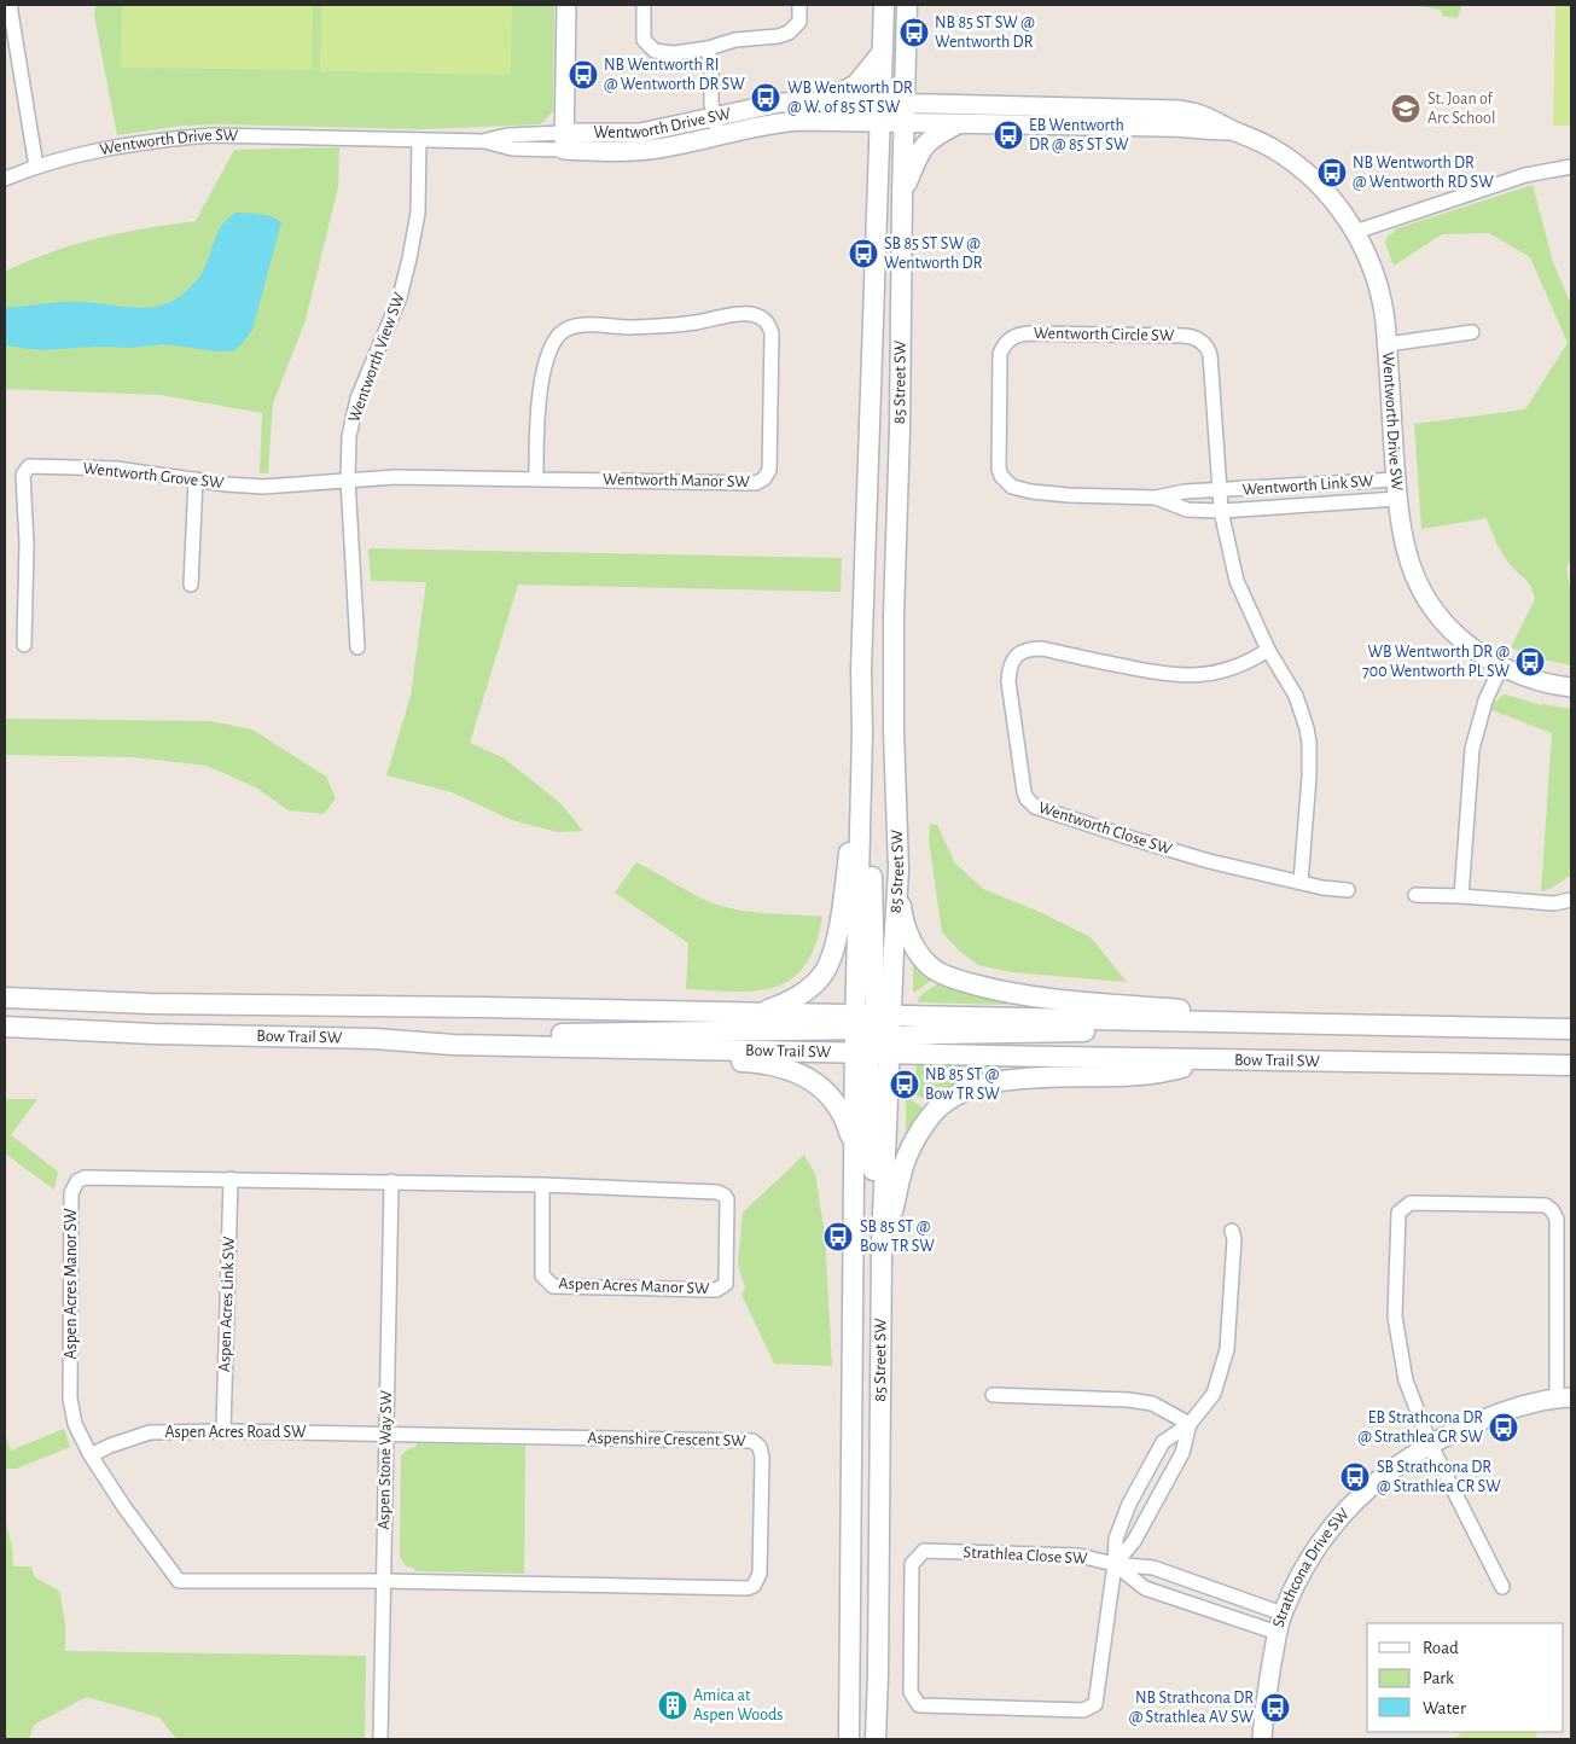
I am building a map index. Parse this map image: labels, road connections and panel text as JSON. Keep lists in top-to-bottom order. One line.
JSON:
{"streets":{"main road":["85 Street SW","Bow Trail SW"],"street":["Wentworth Drive SW","Wentworth Circle SW","Wentworth View SW","Wentworth Grove SW","Wentworth Manor SW","Wentworth Link SW","Wentworth Close SW","Aspen Acres Manor SW","Aspen Acres Link SW","Aspen Acres Road SW","Aspenshire Crescent SW","Aspen Stone Way SW","Strathlea Close SW","Strathcona Drive SW"]},"crossings":[["Wentworth Drive SW","Wentworth View SW"],["Wentworth Drive SW","85 Street SW"],["Wentworth Drive SW","Wentworth Link SW"],["Wentworth Circle SW","Wentworth Link SW"],["Wentworth View SW","Wentworth Grove SW"],["Wentworth View SW","Wentworth Manor SW"],["85 Street SW","Bow Trail SW"],["Wentworth Grove SW","Wentworth Manor SW"],["Aspen Acres Manor SW","Aspen Acres Link SW"],["Aspen Acres Manor SW","Aspen Acres Road SW"],["Aspen Acres Manor SW","Aspenshire Crescent SW"],["Aspen Acres Manor SW","Aspen Stone Way SW"],["Aspen Acres Link SW","Aspen Acres Road SW"],["Aspen Acres Road SW","Aspenshire Crescent SW"],["Aspen Acres Road SW","Aspen Stone Way SW"],["Aspenshire Crescent SW","Aspen Stone Way SW"]],"places":{"bus stop":["NB 85 ST SW @ Wentworth DR","NB Wentworth RI @ Wentworth DR SW","WB Wentworth DR @ W. of 85 ST SW","EB Wentworth DR @ 85 ST SW","NB Wentworth DR @ Wentworth RD SW","SB 85 ST SW @ Wentworth DR","WB Wentworth DR @ 700 Wentworth PL SW","NB 85 ST @ Bow TR SW","SB 85 ST @ Bow TR SW","EB Strathcona DR @ Strathlea GR SW","SB Strathcona DR @ Strathlea CR SW","NB Strathcona DR @ Strathlea AV SW"],"school or university":["St. Joan of Arc School"],"building":["Amica at Aspen Woods"]},"legend":["Road","Park","Water"]}
